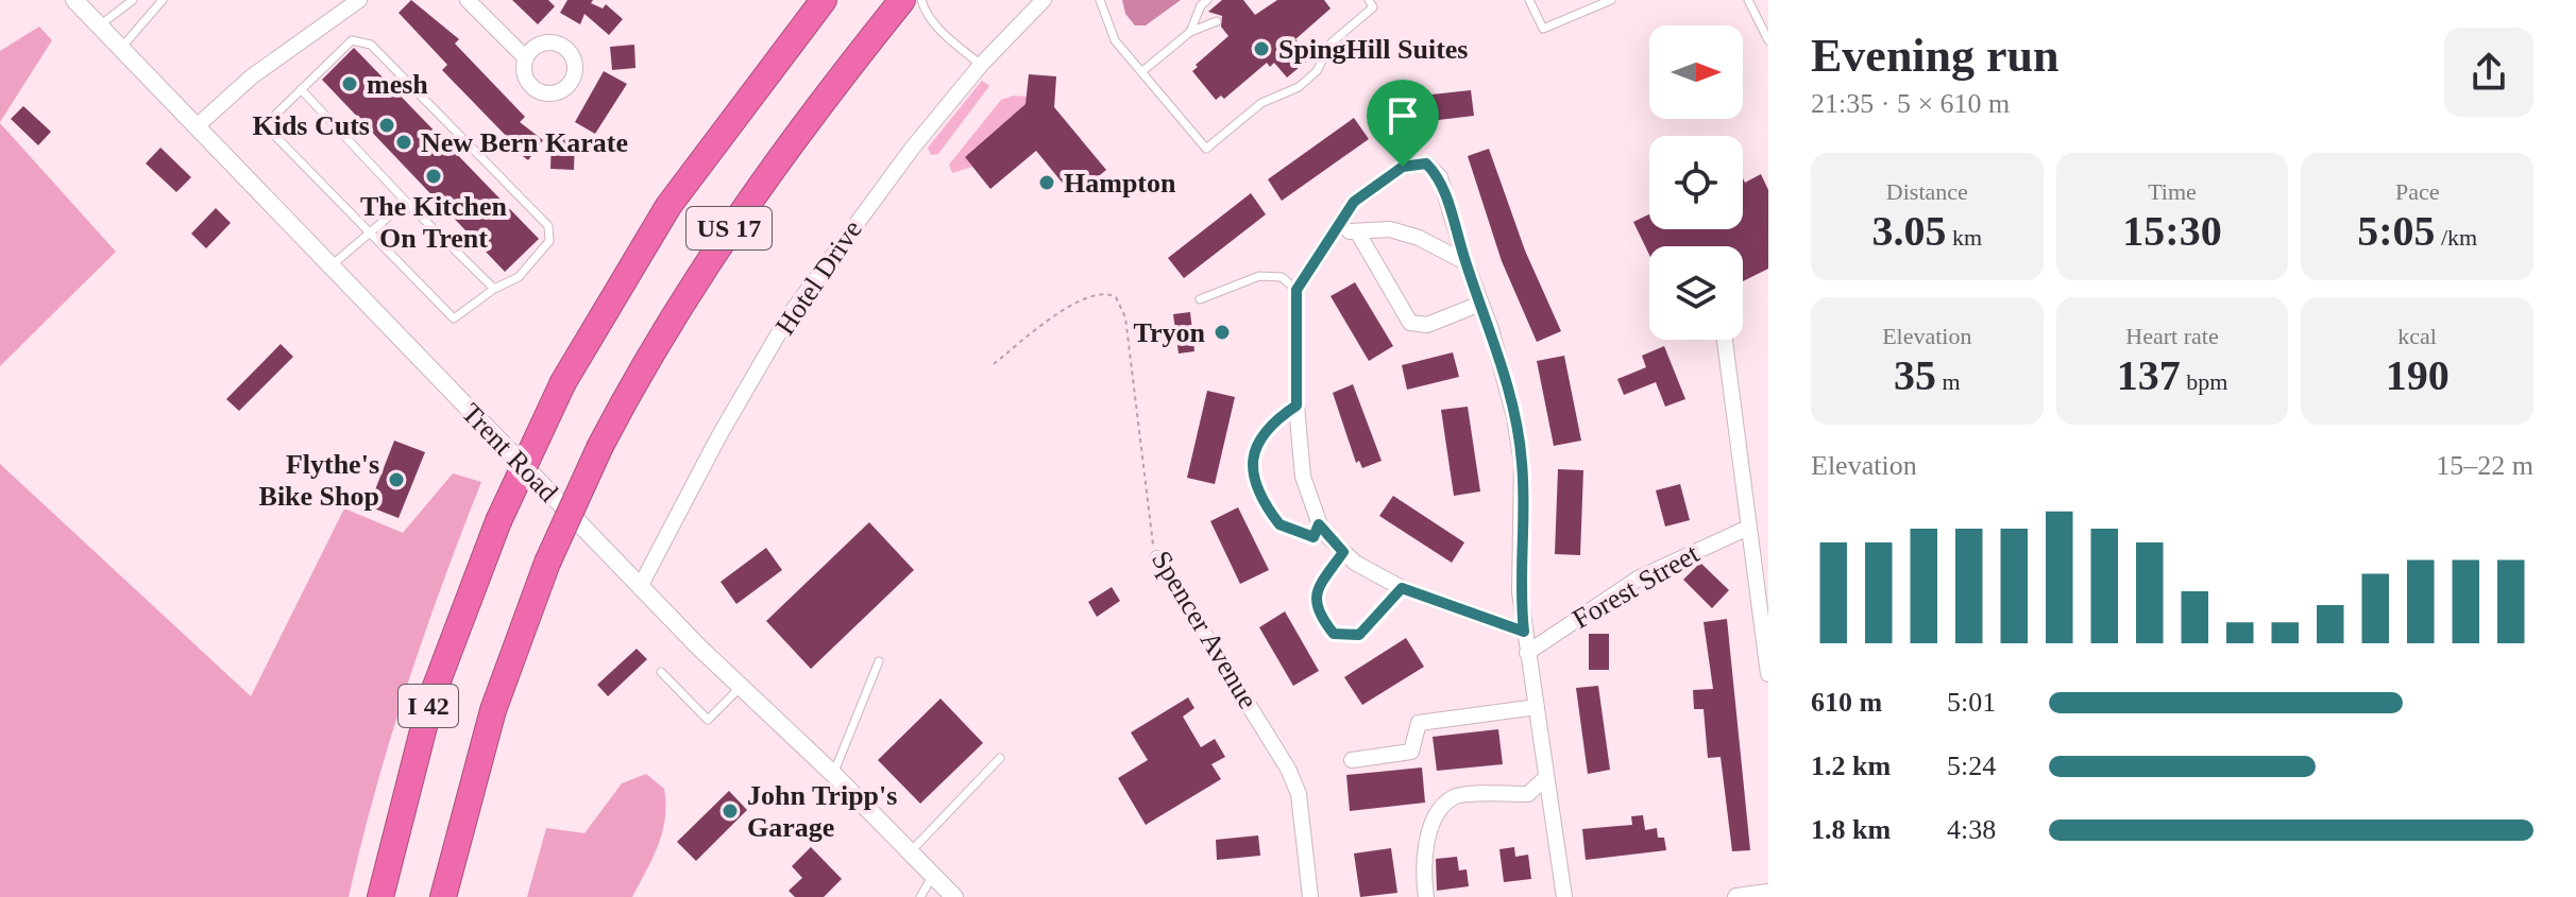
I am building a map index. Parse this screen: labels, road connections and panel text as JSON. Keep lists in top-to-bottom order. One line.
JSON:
{"streets":{"highway":["US 17","I 42"],"street":["Hotel Drive","Trent Road","Forest Street","Spencer Avenue"]},"crossings":[["Hotel Drive","Trent Road"]],"places":["SpingHill Suites","mesh","Kids Cuts","New Bern Karate","The Kitchen On Trent","Hampton","Tryon","Flythe's Bike Shop","John Tripp's Garage"],"north":"right","page":{"heading":["Evening run","21:35 · 5 × 610 m"],"stats":[["Distance","3.05 km"],["Time","15:30"],["Pace","5:05 /km"],["Elevation","35 m"],["Heart rate","137 bpm"],["kcal","190"]],"chart":["Elevation","15–22 m"],"list":[{"name":"610 m","note":"5:01"},{"name":"1.2 km","note":"5:24"},{"name":"1.8 km","note":"4:38"}]}}
